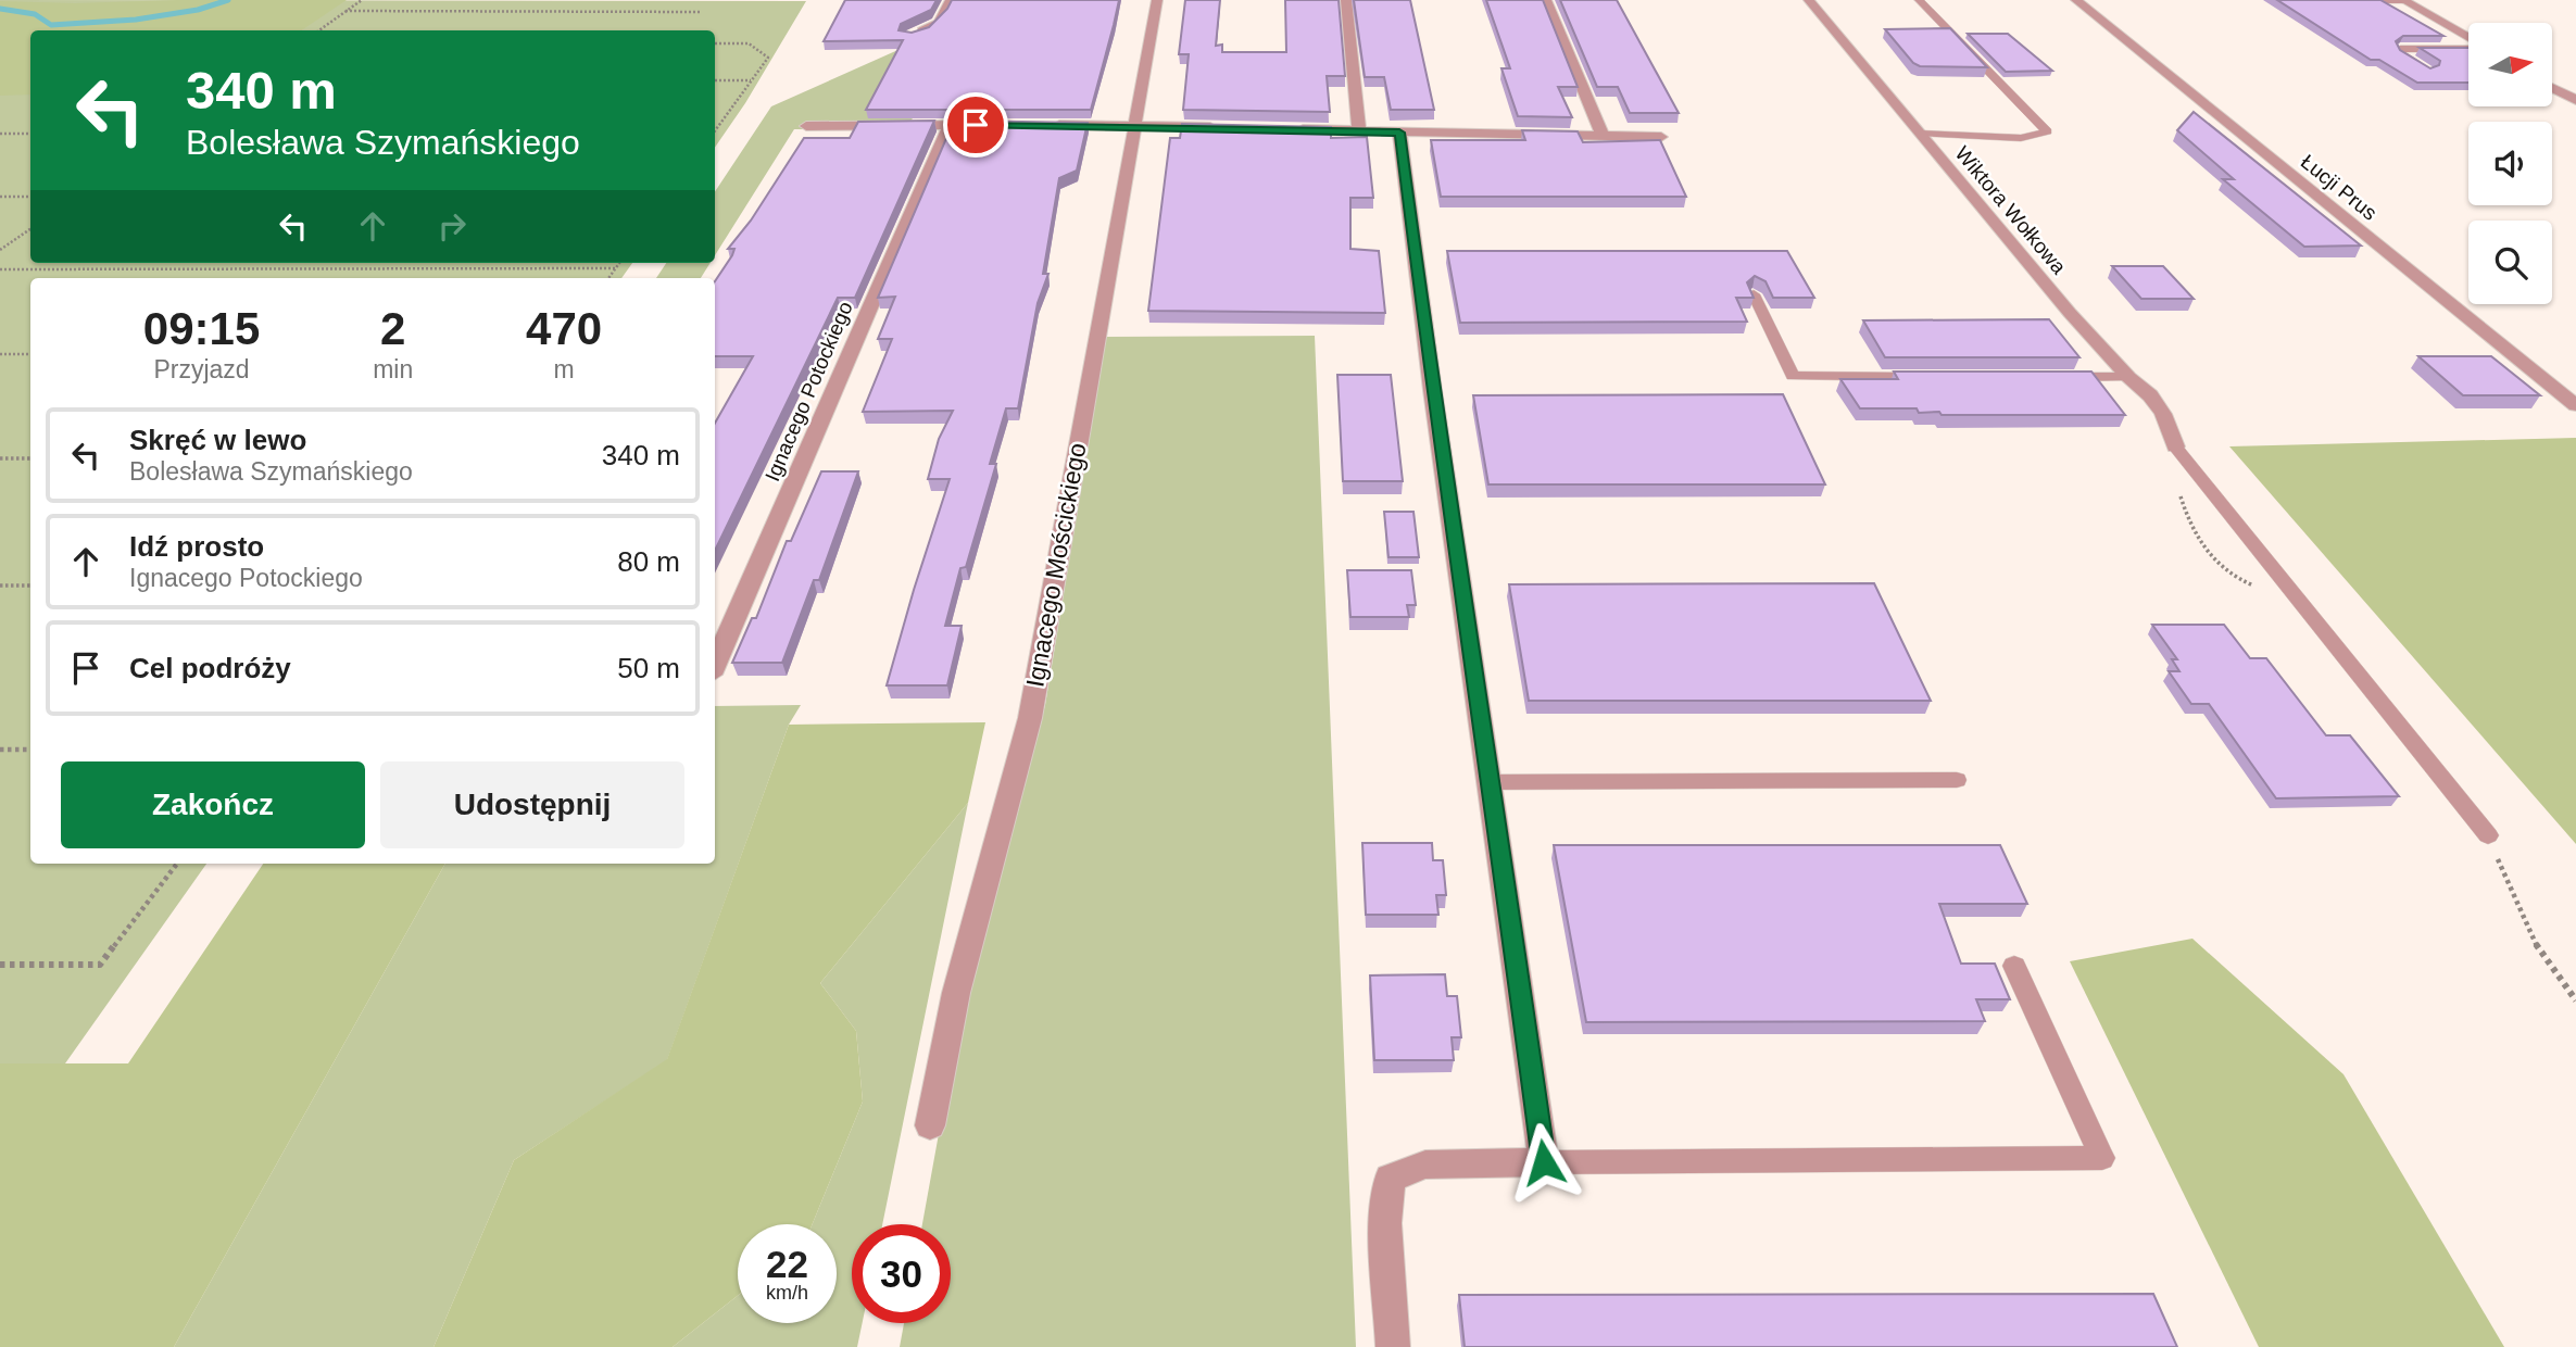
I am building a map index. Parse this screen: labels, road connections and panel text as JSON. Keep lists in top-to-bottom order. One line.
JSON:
{"streets":{"street":["Łucji Prus","Wiktora Wołkowa","Ignacego Potockiego","Ignacego Mościckiego"]},"north":"right","page":{"turn":["340 m","Bolesława Szymańskiego"],"eta":["09:15","Przyjazd","2","min","470","m"],"list":[{"name":"Skręć w lewo","note":"Bolesława Szymańskiego","value":"340 m"},{"name":"Idź prosto","note":"Ignacego Potockiego","value":"80 m"},{"name":"Cel podróży","value":"50 m"}],"buttons":["Zakończ","Udostępnij"],"speed":"22 km/h","limit":"30"}}
